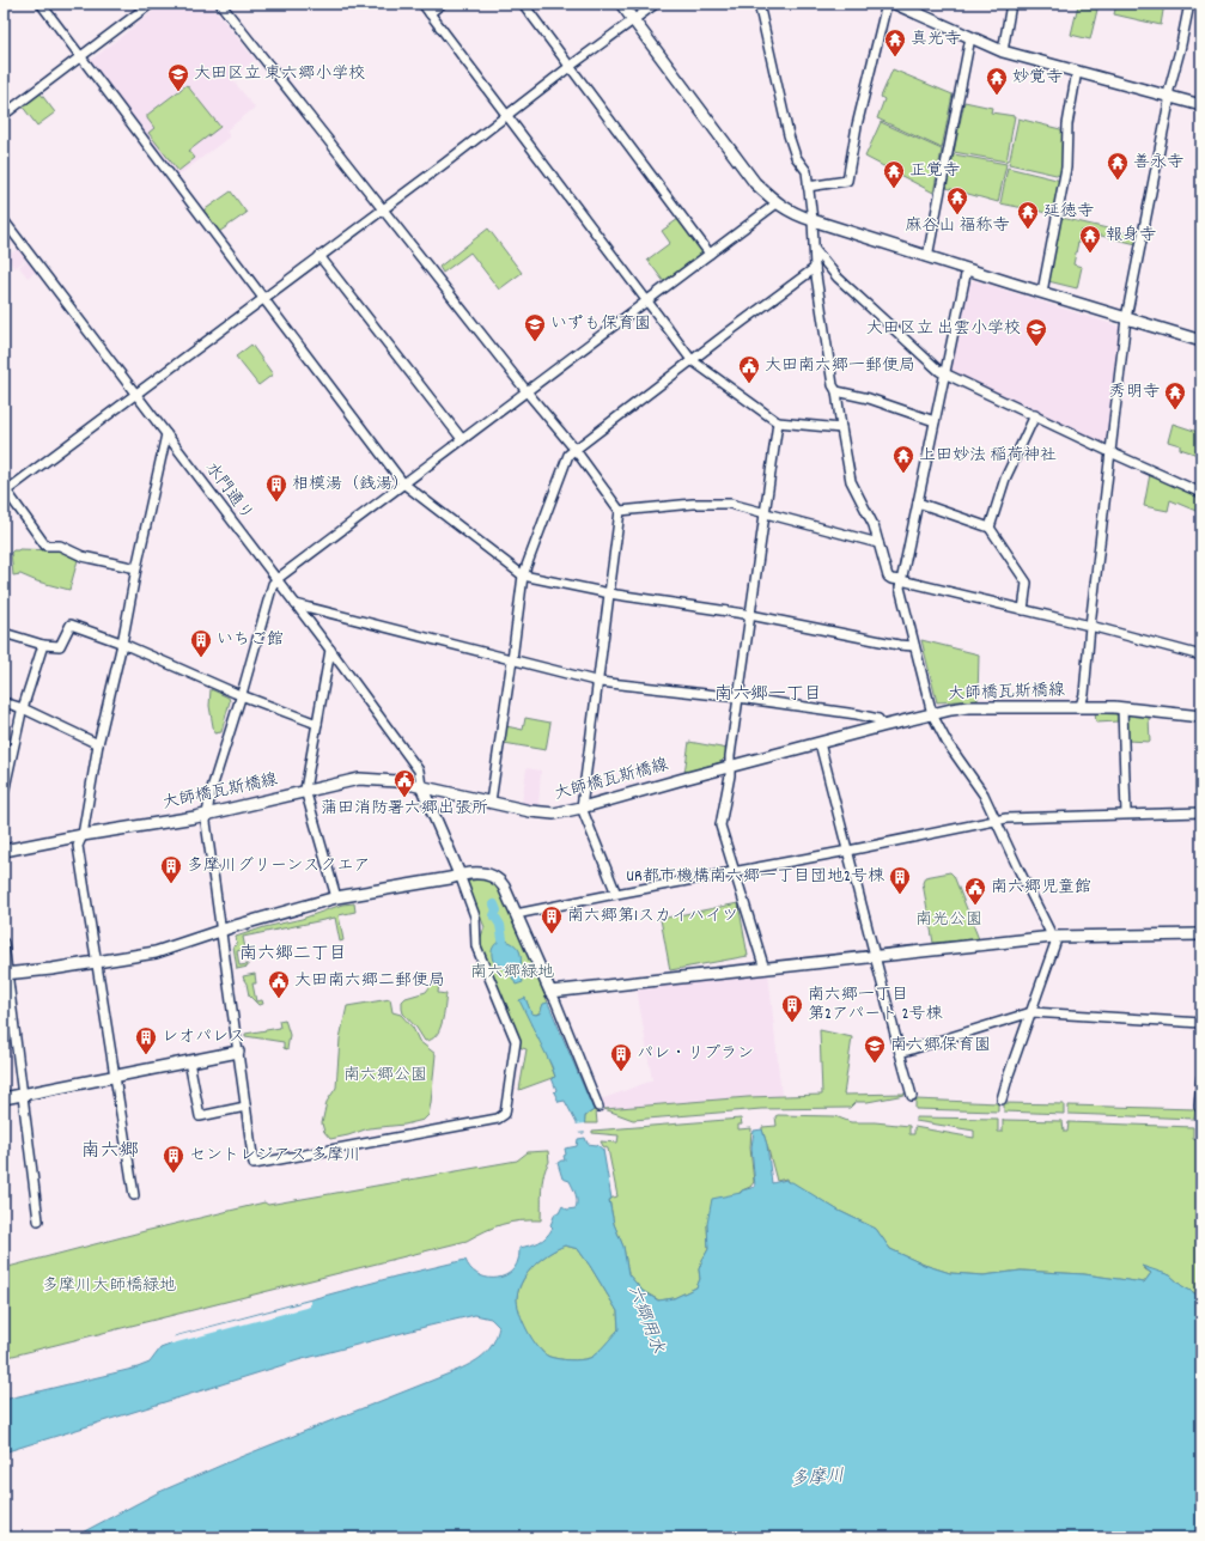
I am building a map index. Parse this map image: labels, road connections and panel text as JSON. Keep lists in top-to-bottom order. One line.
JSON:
{"streets":{"street":["水門通り","大師橋瓦斯橋線"]},"crossings":[["水門通り","大師橋瓦斯橋線"]],"districts":["南六郷一丁目","南六郷二丁目","南六郷"],"water":["六郷用水","多摩川"],"parks":["南光公園","南六郷緑地","南六郷公園","多摩川大師橋緑地"],"places":{"temple":["真光寺","妙覚寺","善永寺","正覚寺","麻谷山 福称寺","延徳寺","報身寺","秀明寺","上田妙法 稲荷神社"],"school or university":["大田区立 東六郷小学校","いずも保育園","大田区立 出雲小学校","南六郷保育園"],"public building":["大田南六郷一郵便局","蒲田消防署六郷出張所","南六郷児童館","大田南六郷二郵便局"],"building":["相模湯（銭湯）","いちご館","多摩川グリーンスクエア","UR都市機構南六郷一丁目団地2号棟","南六郷第1スカイハイツ","南六郷一丁目 第2アパート 2号棟","レオパレス","パレ・リプラン","セントレジアス 多摩川"]}}
